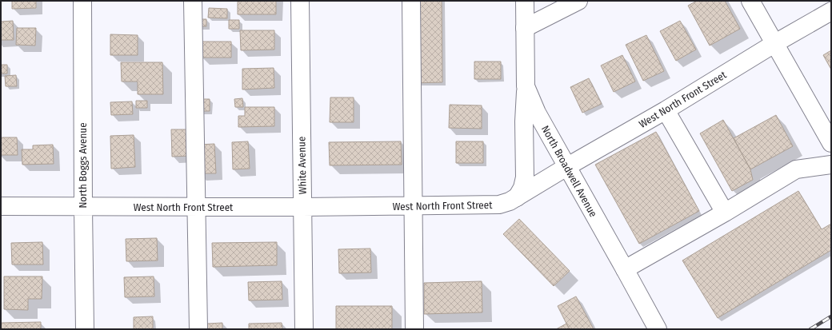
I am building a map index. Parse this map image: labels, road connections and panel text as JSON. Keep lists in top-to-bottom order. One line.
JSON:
{"streets":{"street":["West North Front Street","North Boggs Avenue","White Avenue","North Broadwell Avenue"]},"crossings":[["West North Front Street","North Boggs Avenue"],["West North Front Street","White Avenue"],["West North Front Street","North Broadwell Avenue"]]}
